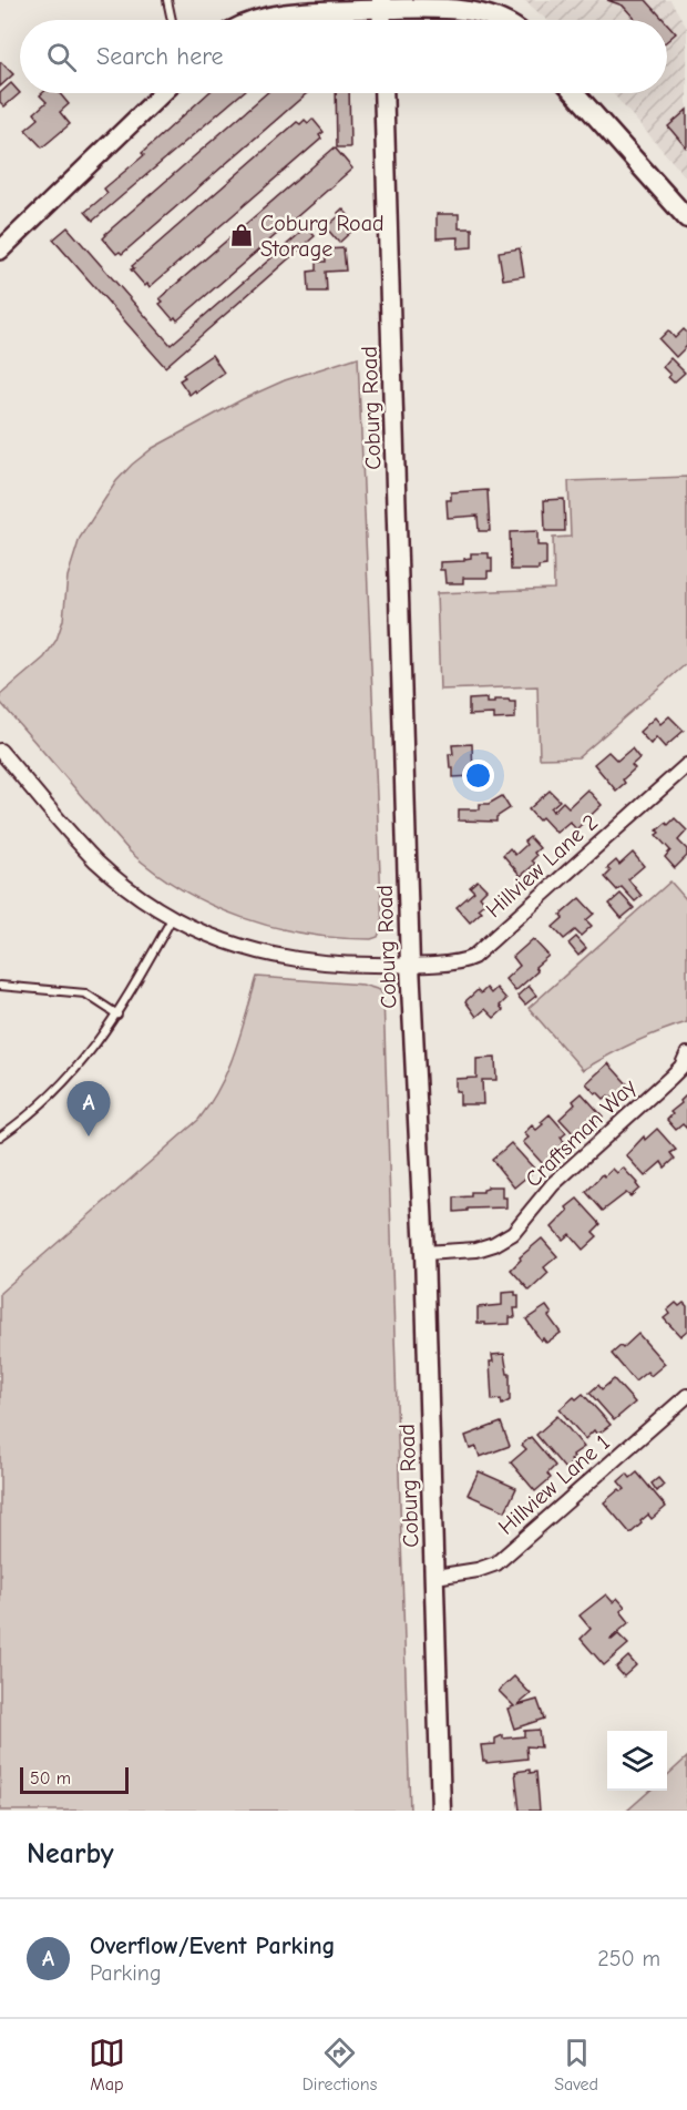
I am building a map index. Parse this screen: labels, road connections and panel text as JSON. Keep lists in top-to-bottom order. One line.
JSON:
{"streets":{"main road":["Coburg Road"],"street":["Hillview Lane 2","Craftsman Way","Hillview Lane 1"]},"crossings":[["Coburg Road","Hillview Lane 2"],["Coburg Road","Craftsman Way"],["Coburg Road","Hillview Lane 1"]],"places":{"shop":["Coburg Road Storage"]},"scale_bar":"50 m","page":{"search":"Search here","pins":"A","scale":"50 m","heading":"Nearby","list":[{"mark":"A","name":"Overflow/Event Parking","note":"Parking","value":"250 m"}],"nav":["Map","Directions","Saved"]}}
